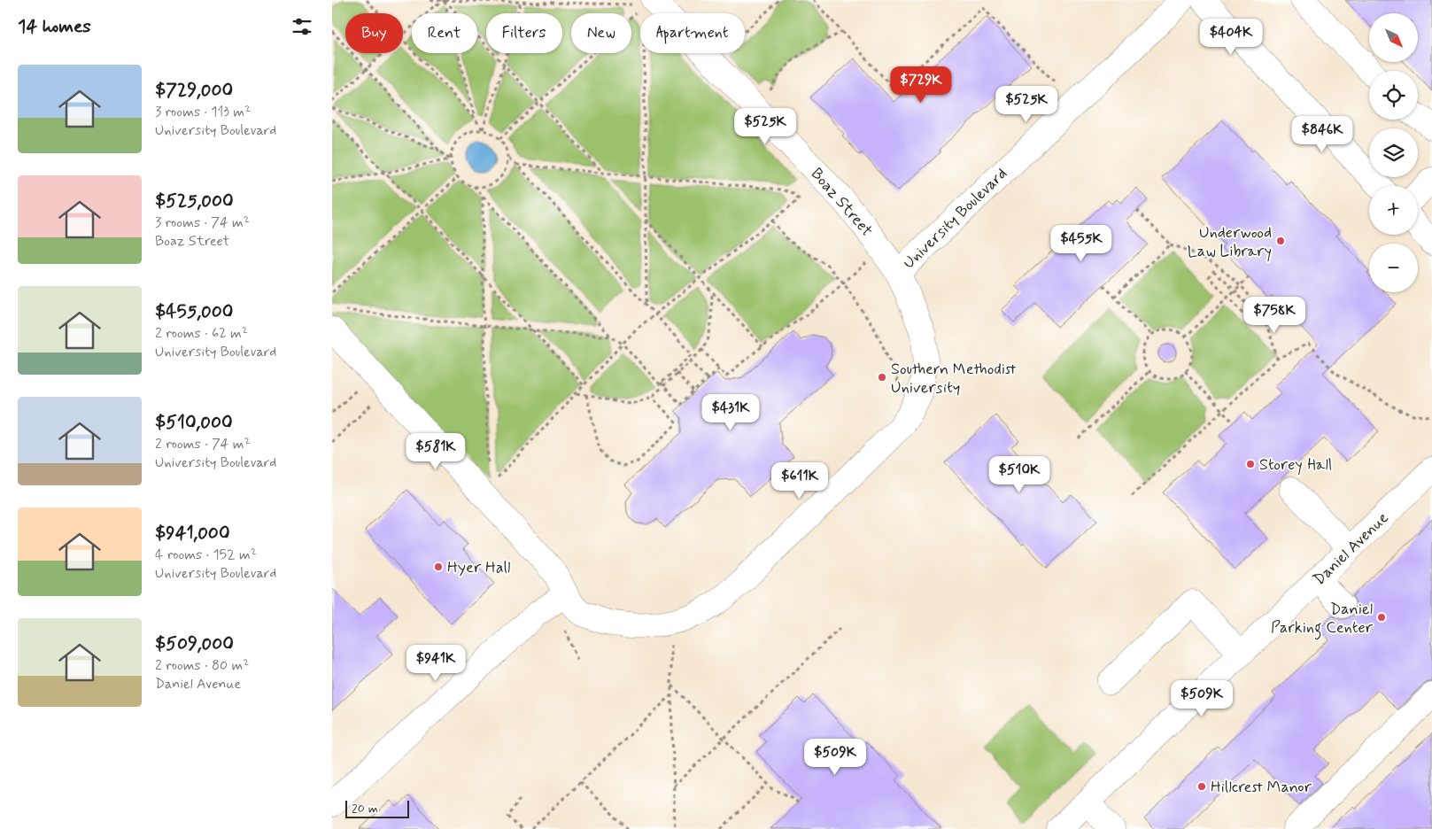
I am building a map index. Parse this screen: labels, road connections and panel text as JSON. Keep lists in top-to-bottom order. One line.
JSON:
{"streets":{"street":["Boaz Street","University Boulevard","Daniel Avenue"]},"crossings":[["Boaz Street","University Boulevard"]],"places":["Underwood Law Library","Southern Methodist University","Storey Hall","Hyer Hall","Daniel Parking Center","Hillcrest Manor"],"scale_bar":"20 m","north":"bottom right","page":{"heading":"14 homes","map_buttons":["+","−"],"chip":["Buy","Rent","Filters","New","Apartment"],"price":["$404K","$729K","$525K","$525K","$846K","$455K","$758K","$431K","$581K","$510K","$611K","$941K","$509K","$509K"],"list":[{"name":"$729,000","note":"3 rooms · 113 m² · University Boulevard"},{"name":"$525,000","note":"3 rooms · 74 m² · Boaz Street"},{"name":"$455,000","note":"2 rooms · 62 m² · University Boulevard"},{"name":"$510,000","note":"2 rooms · 74 m² · University Boulevard"},{"name":"$941,000","note":"4 rooms · 152 m² · University Boulevard"},{"name":"$509,000","note":"2 rooms · 80 m² · Daniel Avenue"}],"scale":"20 m"}}
